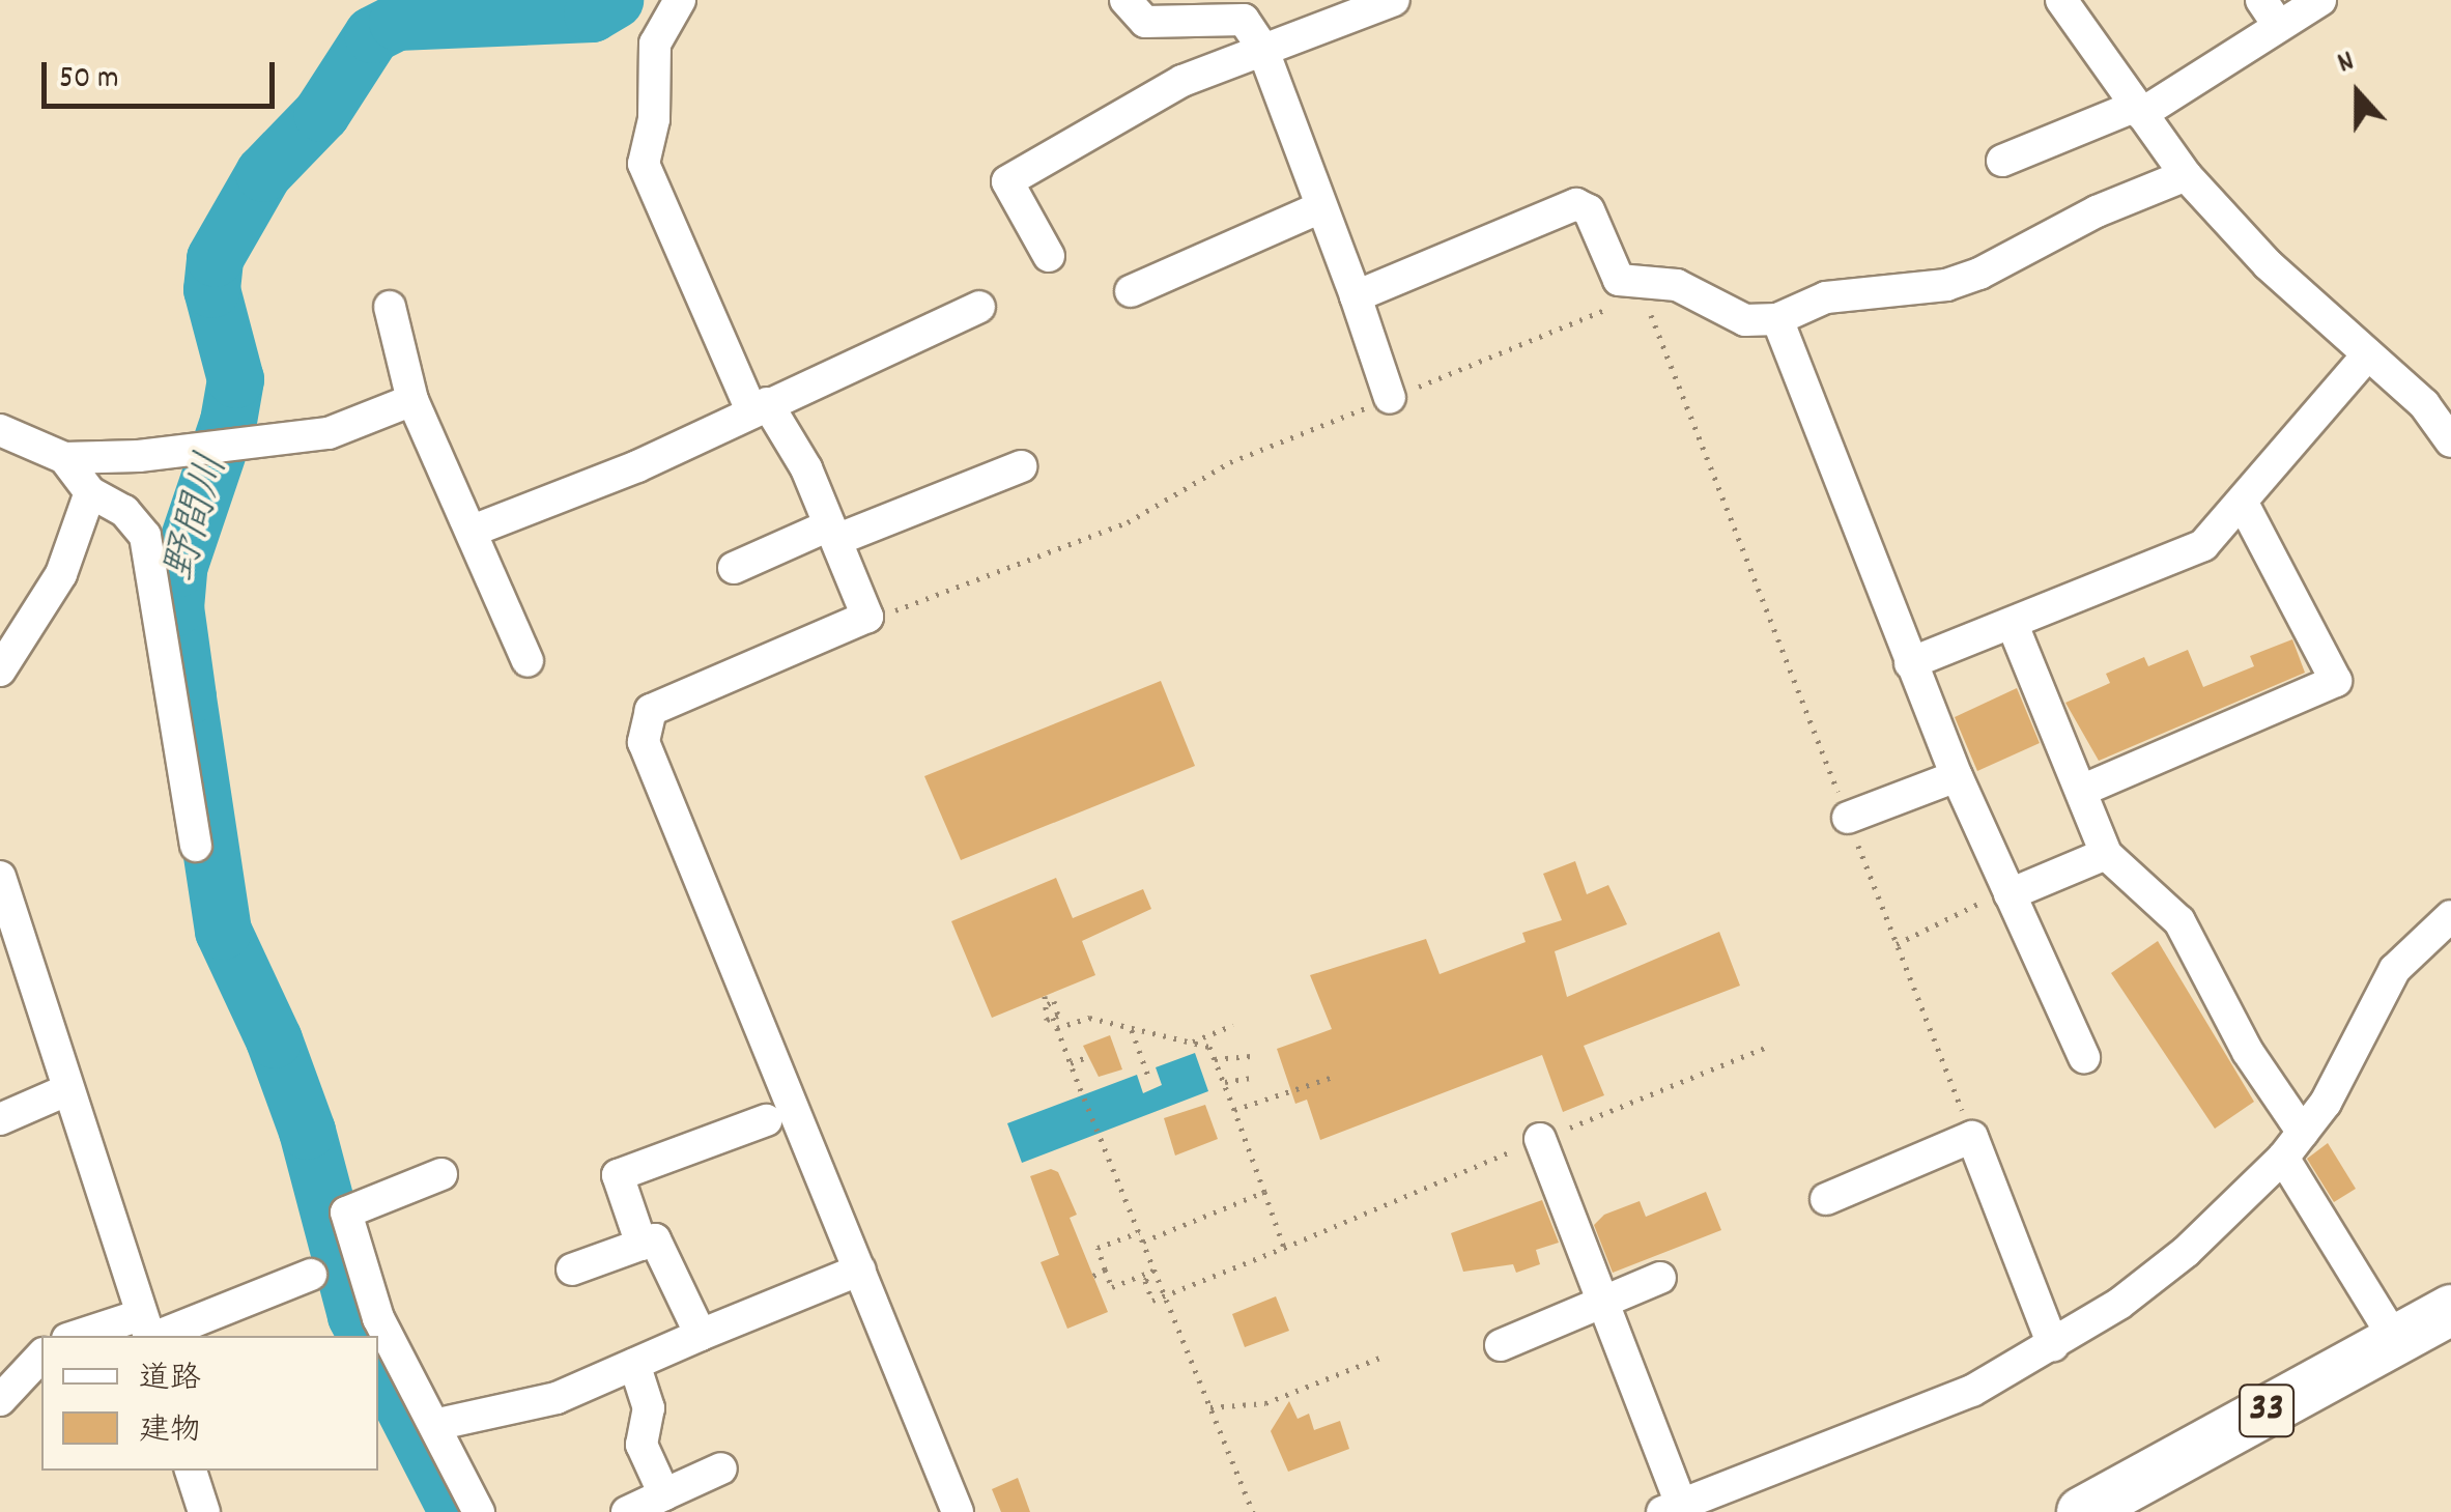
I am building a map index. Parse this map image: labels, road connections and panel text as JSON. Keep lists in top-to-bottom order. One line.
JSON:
{"streets":{"main road":["33"]},"water":["野間川"],"legend":["道路","建物"],"scale_bar":"50 m","north":"top"}
